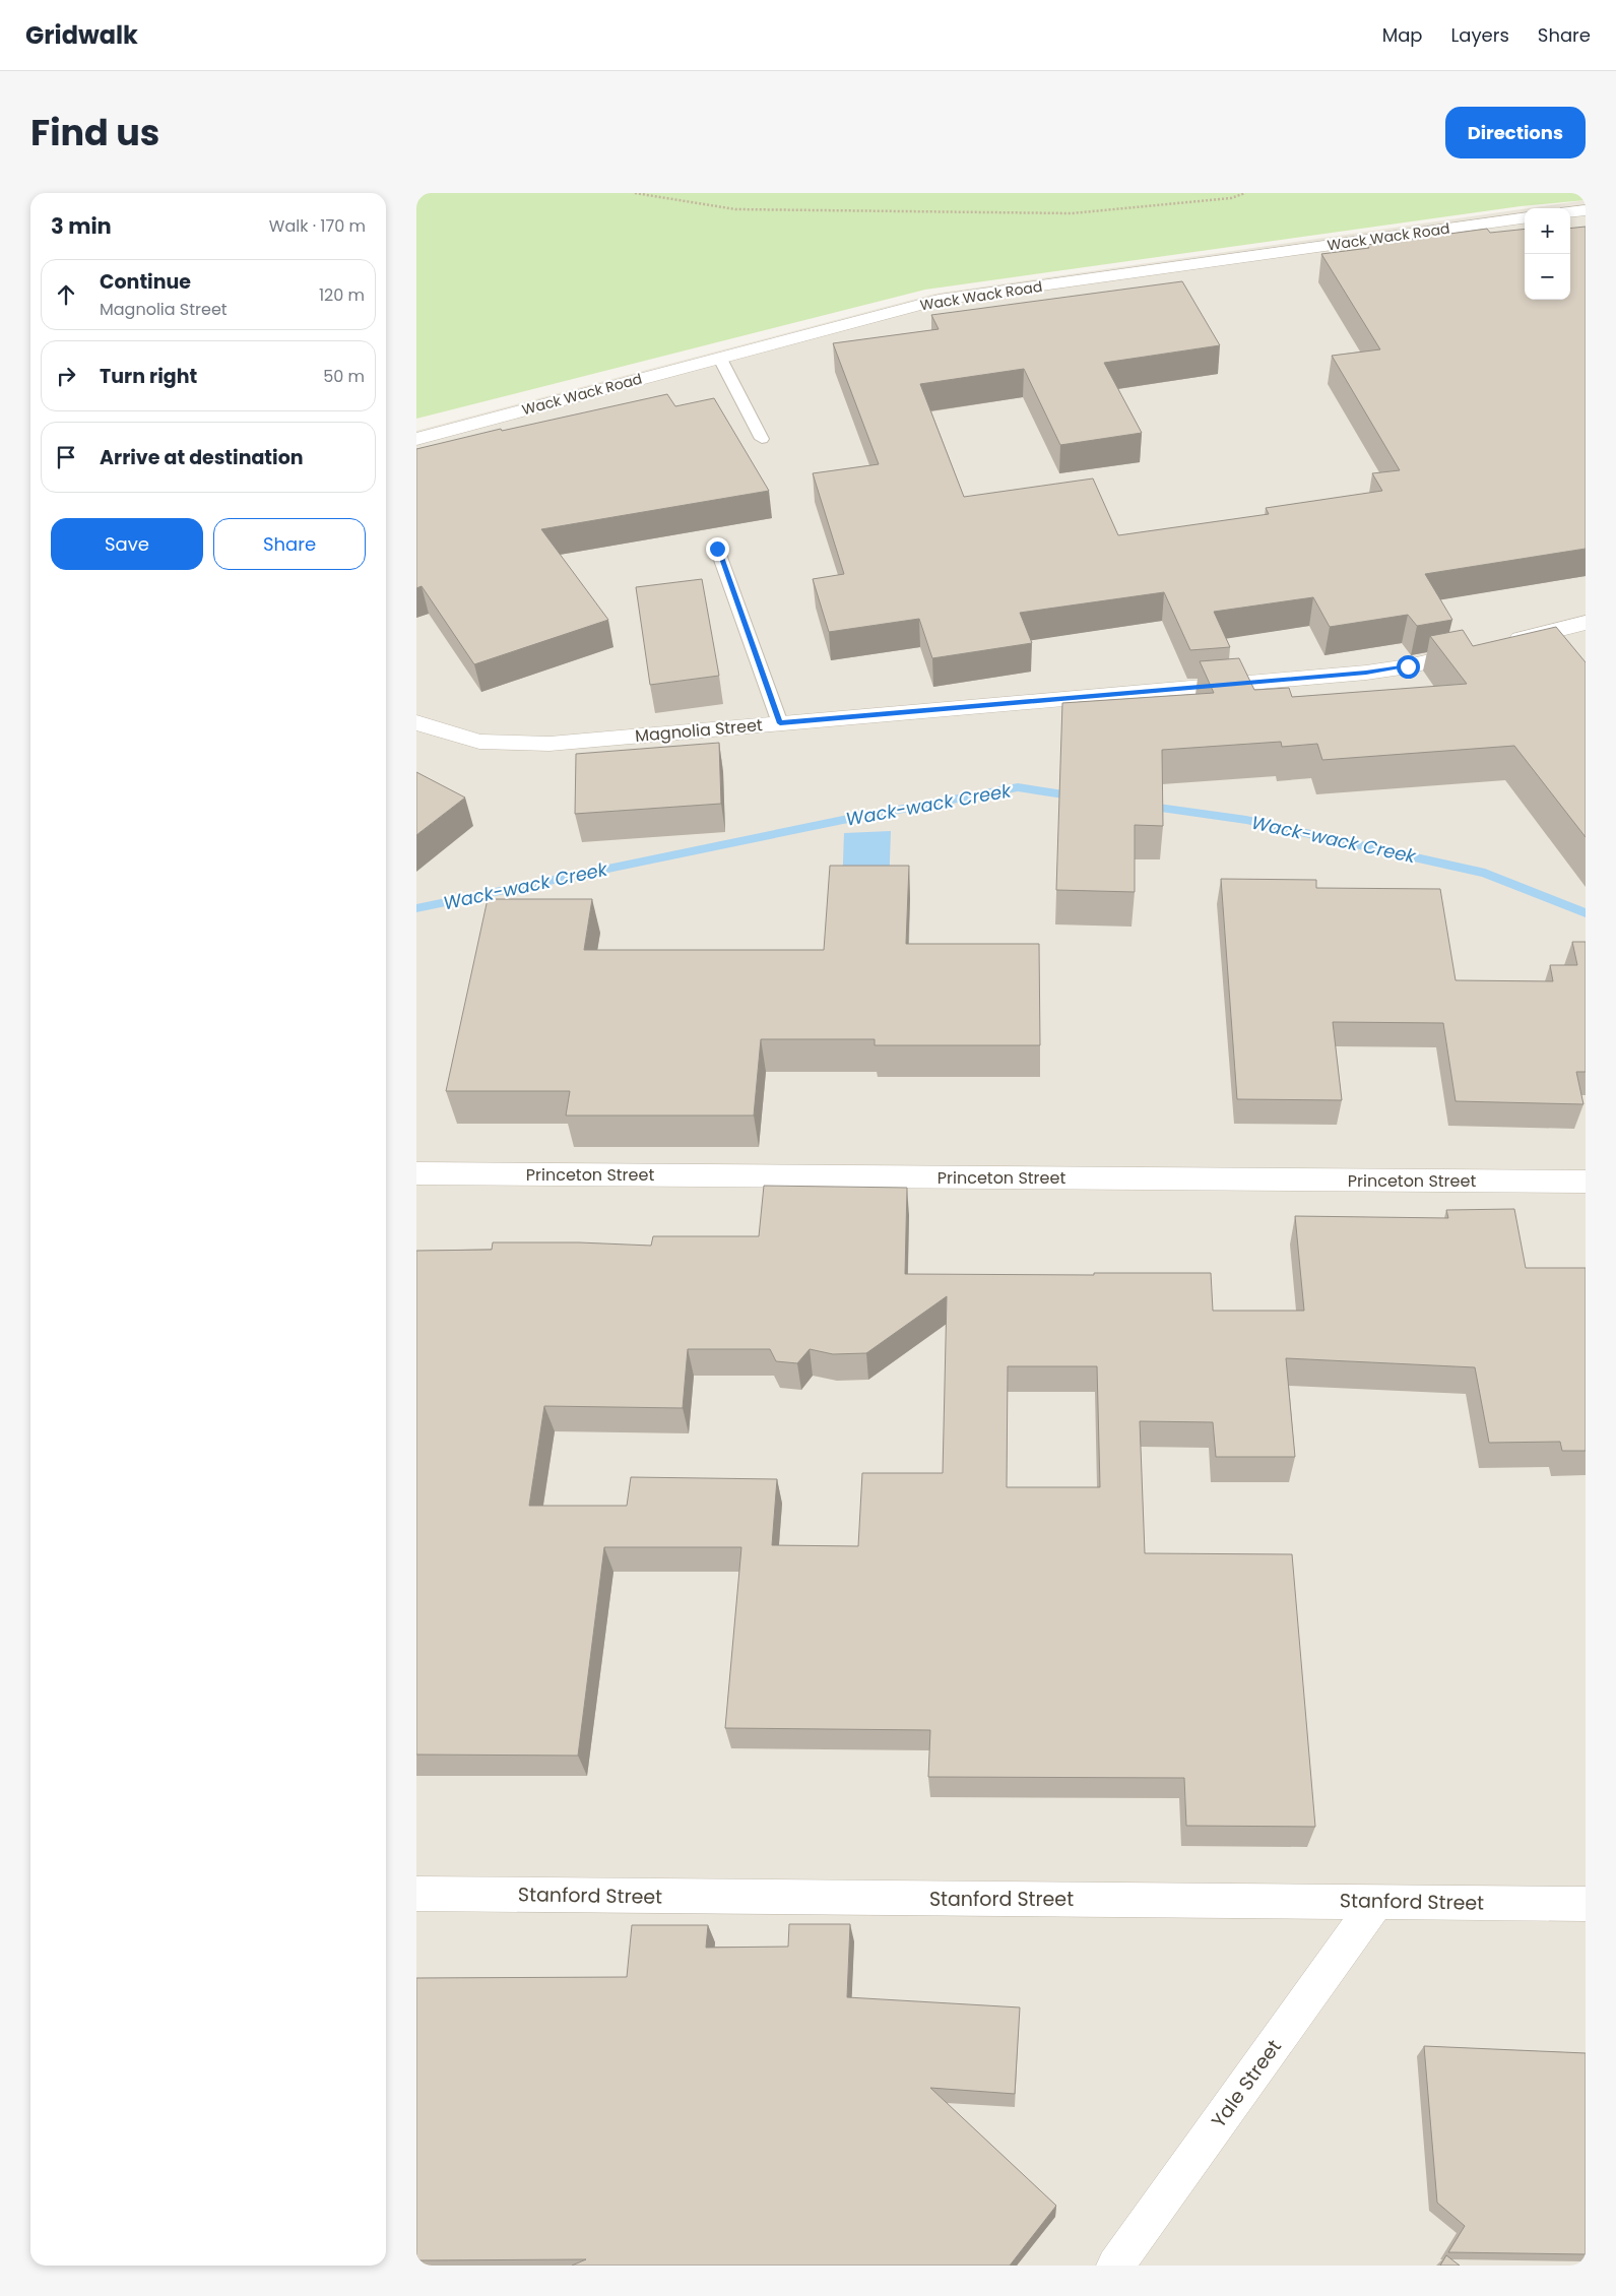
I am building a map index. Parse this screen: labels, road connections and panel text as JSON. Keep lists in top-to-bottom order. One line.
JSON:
{"streets":{"street":["Wack Wack Road","Magnolia Street","Princeton Street","Stanford Street","Yale Street"]},"crossings":[["Stanford Street","Yale Street"]],"water":["Wack-wack Creek"],"page":{"header":"Gridwalk","nav":["Map","Layers","Share"],"title":"Find us","buttons":["Directions",["Save","Share"]],"heading":["3 min","Walk · 170 m"],"map_buttons":["+","−"],"list":[["Continue","Magnolia Street","120 m"],["Turn right","50 m"],"Arrive at destination"]}}
